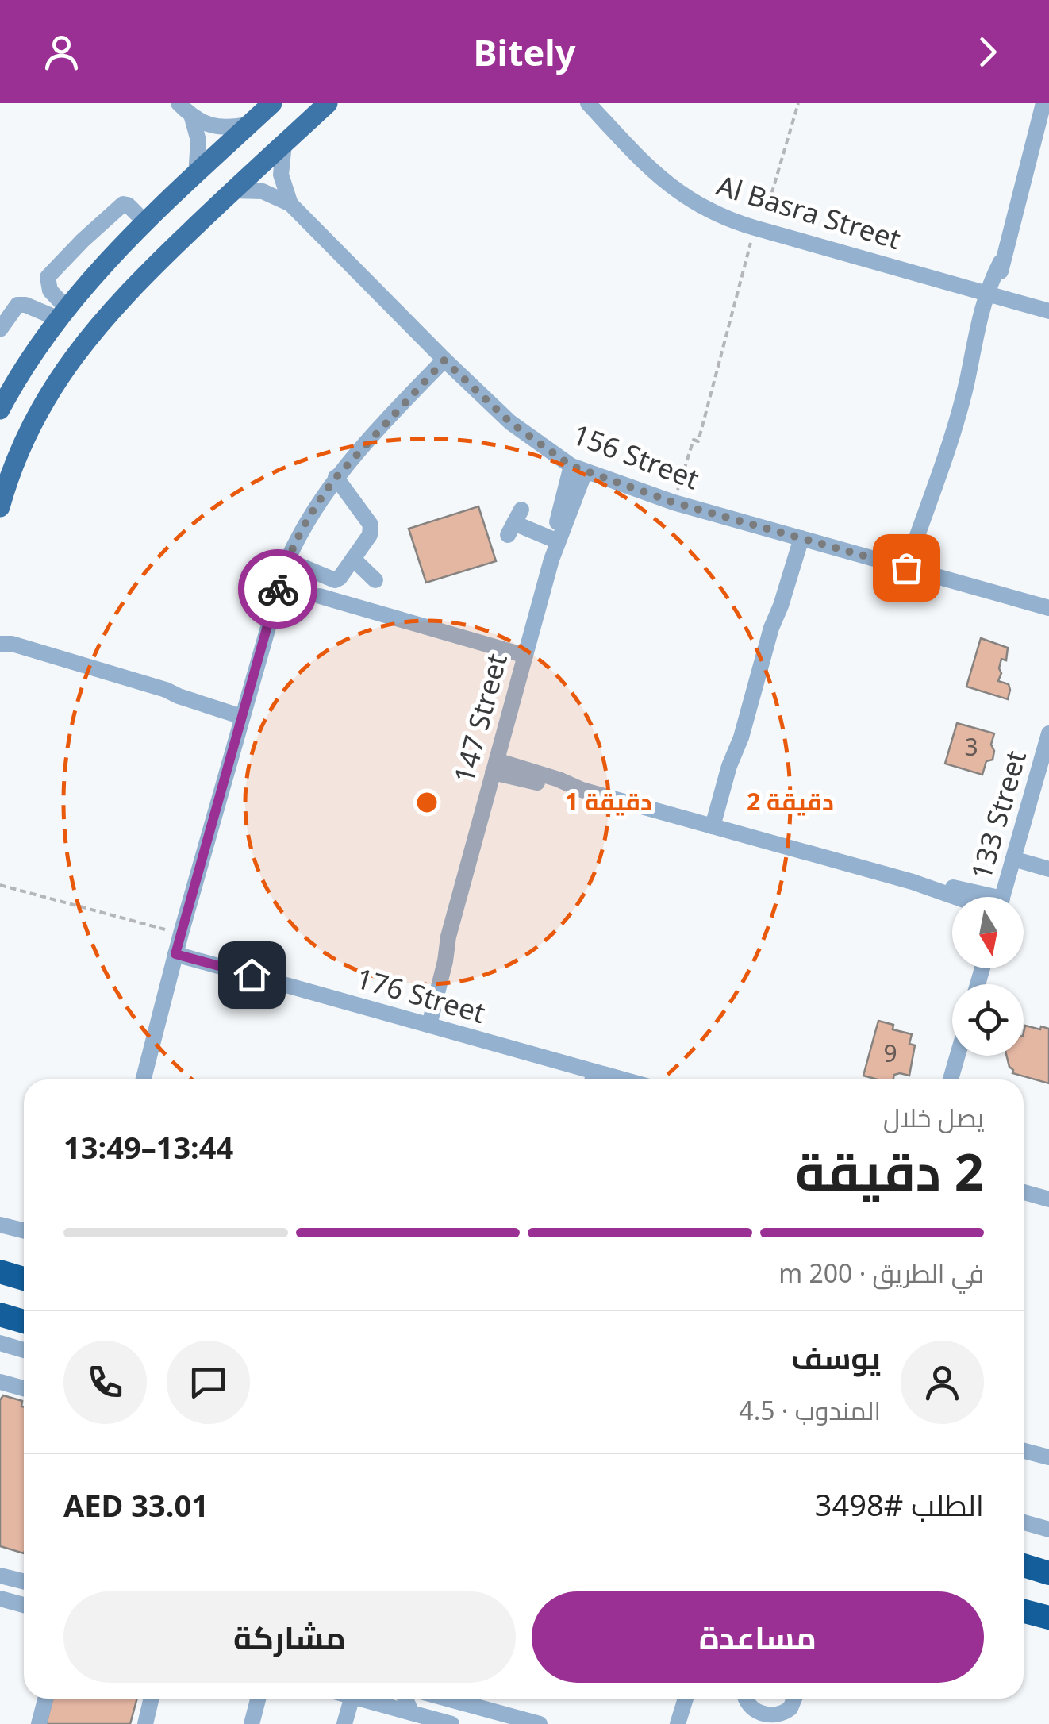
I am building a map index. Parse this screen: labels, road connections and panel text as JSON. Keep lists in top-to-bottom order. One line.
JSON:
{"streets":{"street":["Al Basra Street","156 Street","147 Street","133 Street","176 Street"]},"crossings":[["156 Street","147 Street"],["147 Street","176 Street"]],"house_numbers":["3","9"],"north":"bottom","page":{"header":"Bitely","heading":["2 دقيقة","يصل خلال","13:44–13:49"],"panel":["يوسف","المندوب · 4.5","الطلب #3498","AED 33.01"],"bar":"في الطريق · 200 m","buttons":["مساعدة","مشاركة"]},"rings":["1 دقيقة","2 دقيقة"]}
